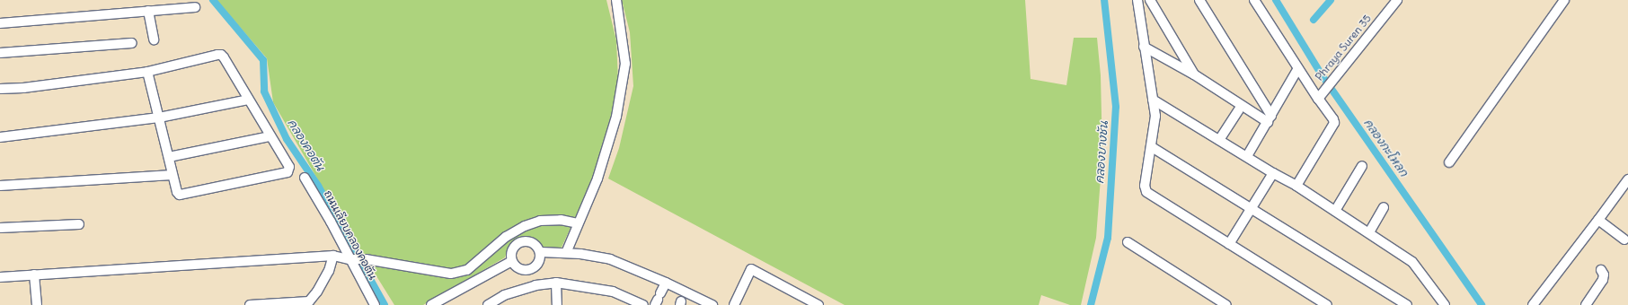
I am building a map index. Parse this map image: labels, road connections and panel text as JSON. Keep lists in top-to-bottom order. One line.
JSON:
{"streets":{"street":["Phraya Suren 35","ถนนเลียบคลองคอตัน"]},"water":["คลองคอตัน","คลองกะโหลก","คลองบางชัน"]}
